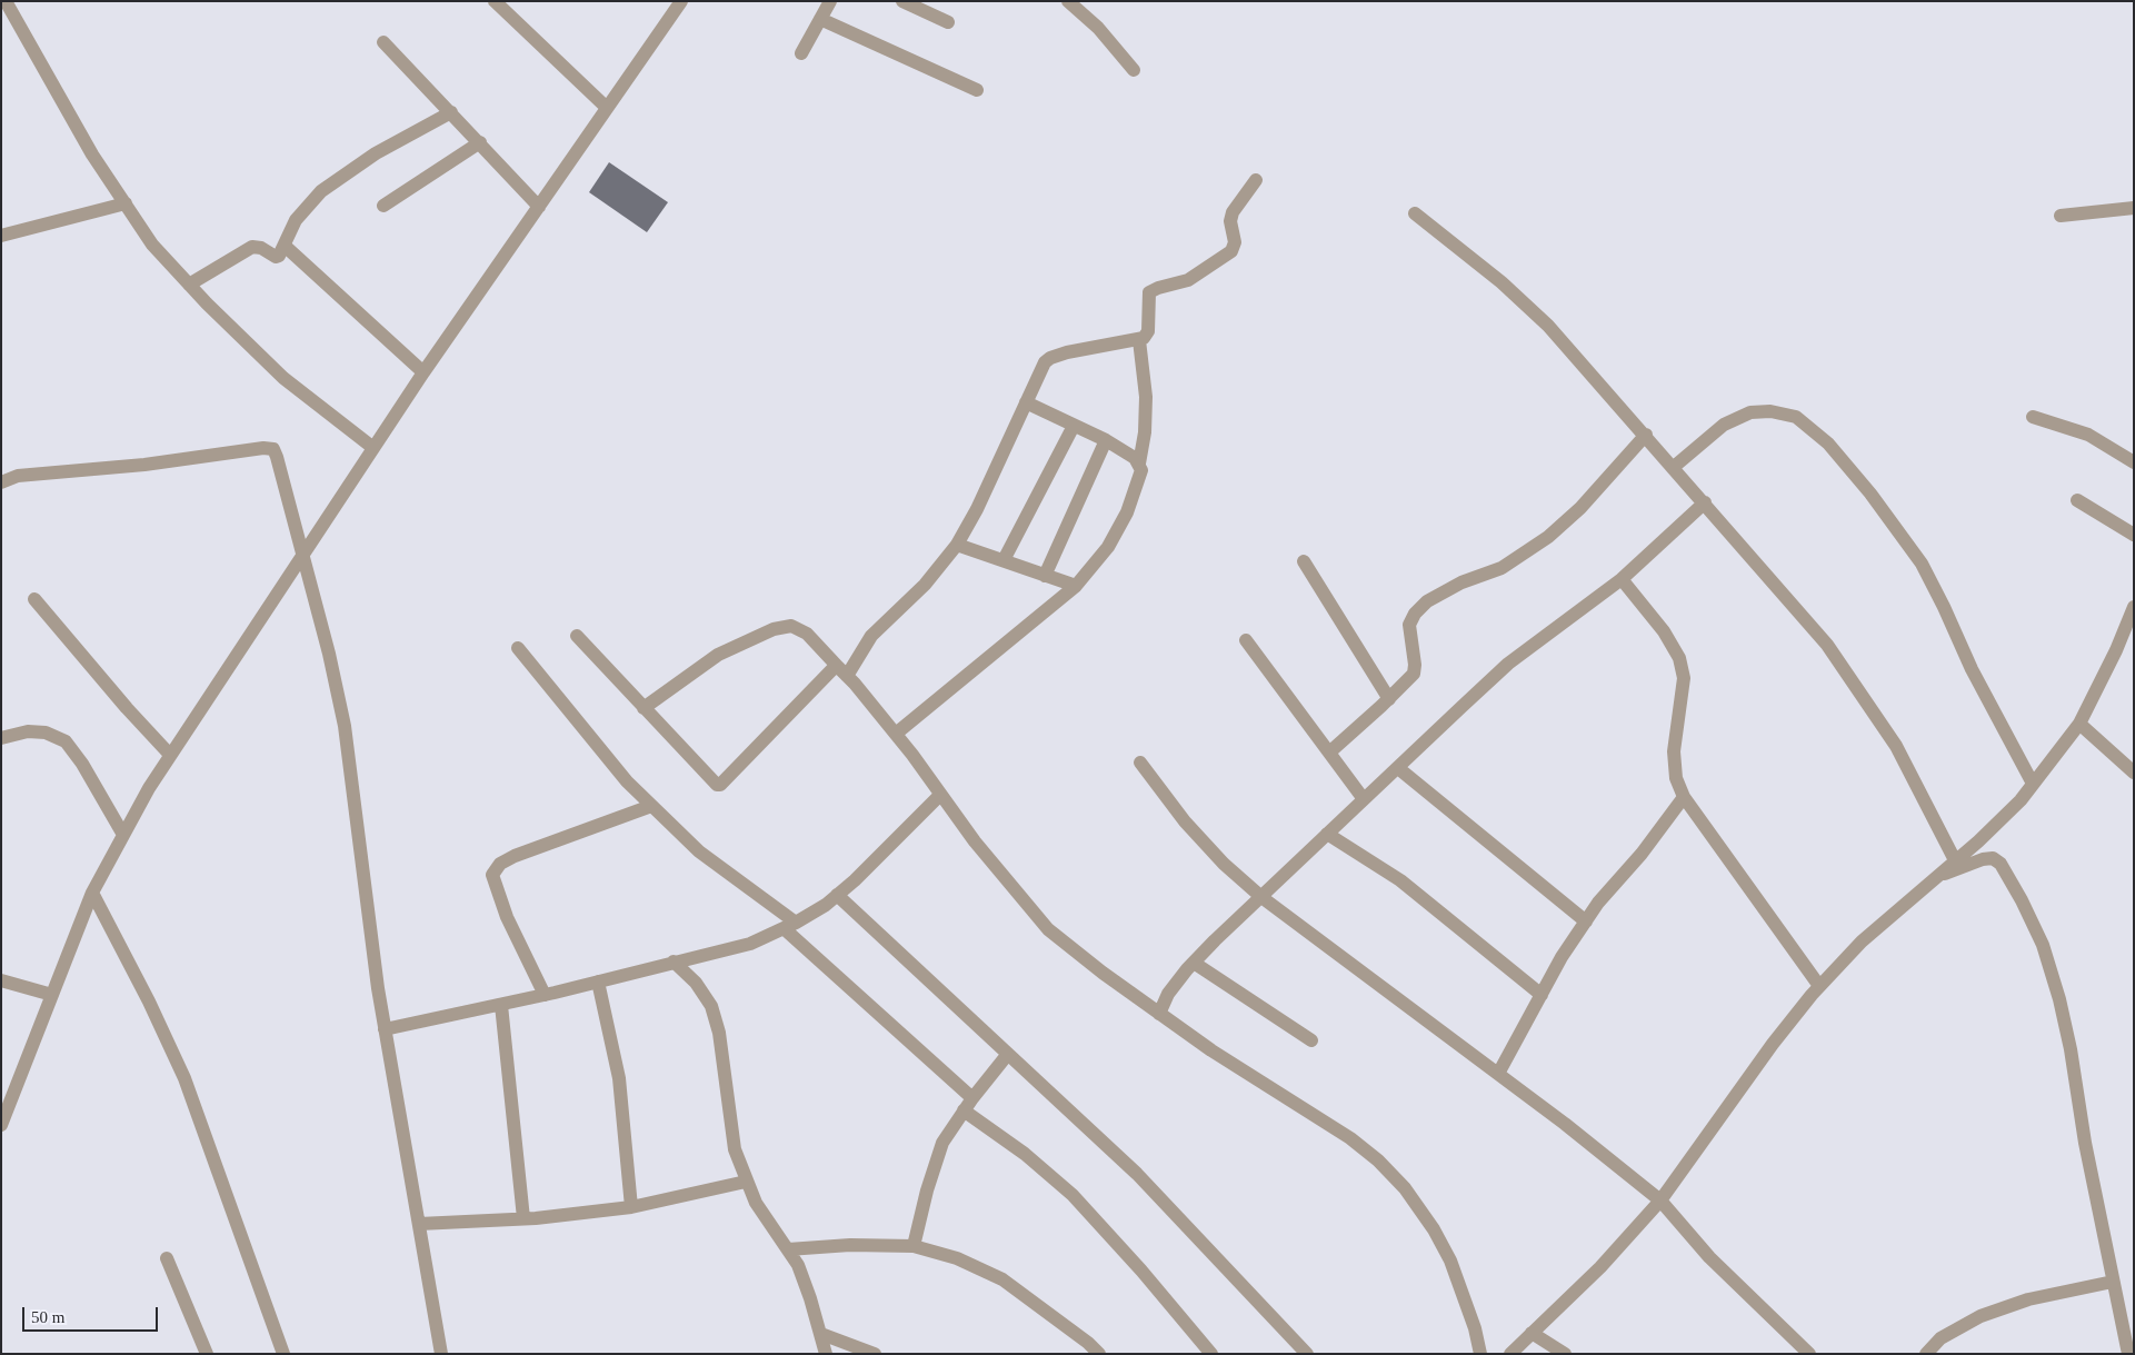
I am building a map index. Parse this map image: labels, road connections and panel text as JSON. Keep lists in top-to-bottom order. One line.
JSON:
{"scale_bar":"50 m"}
